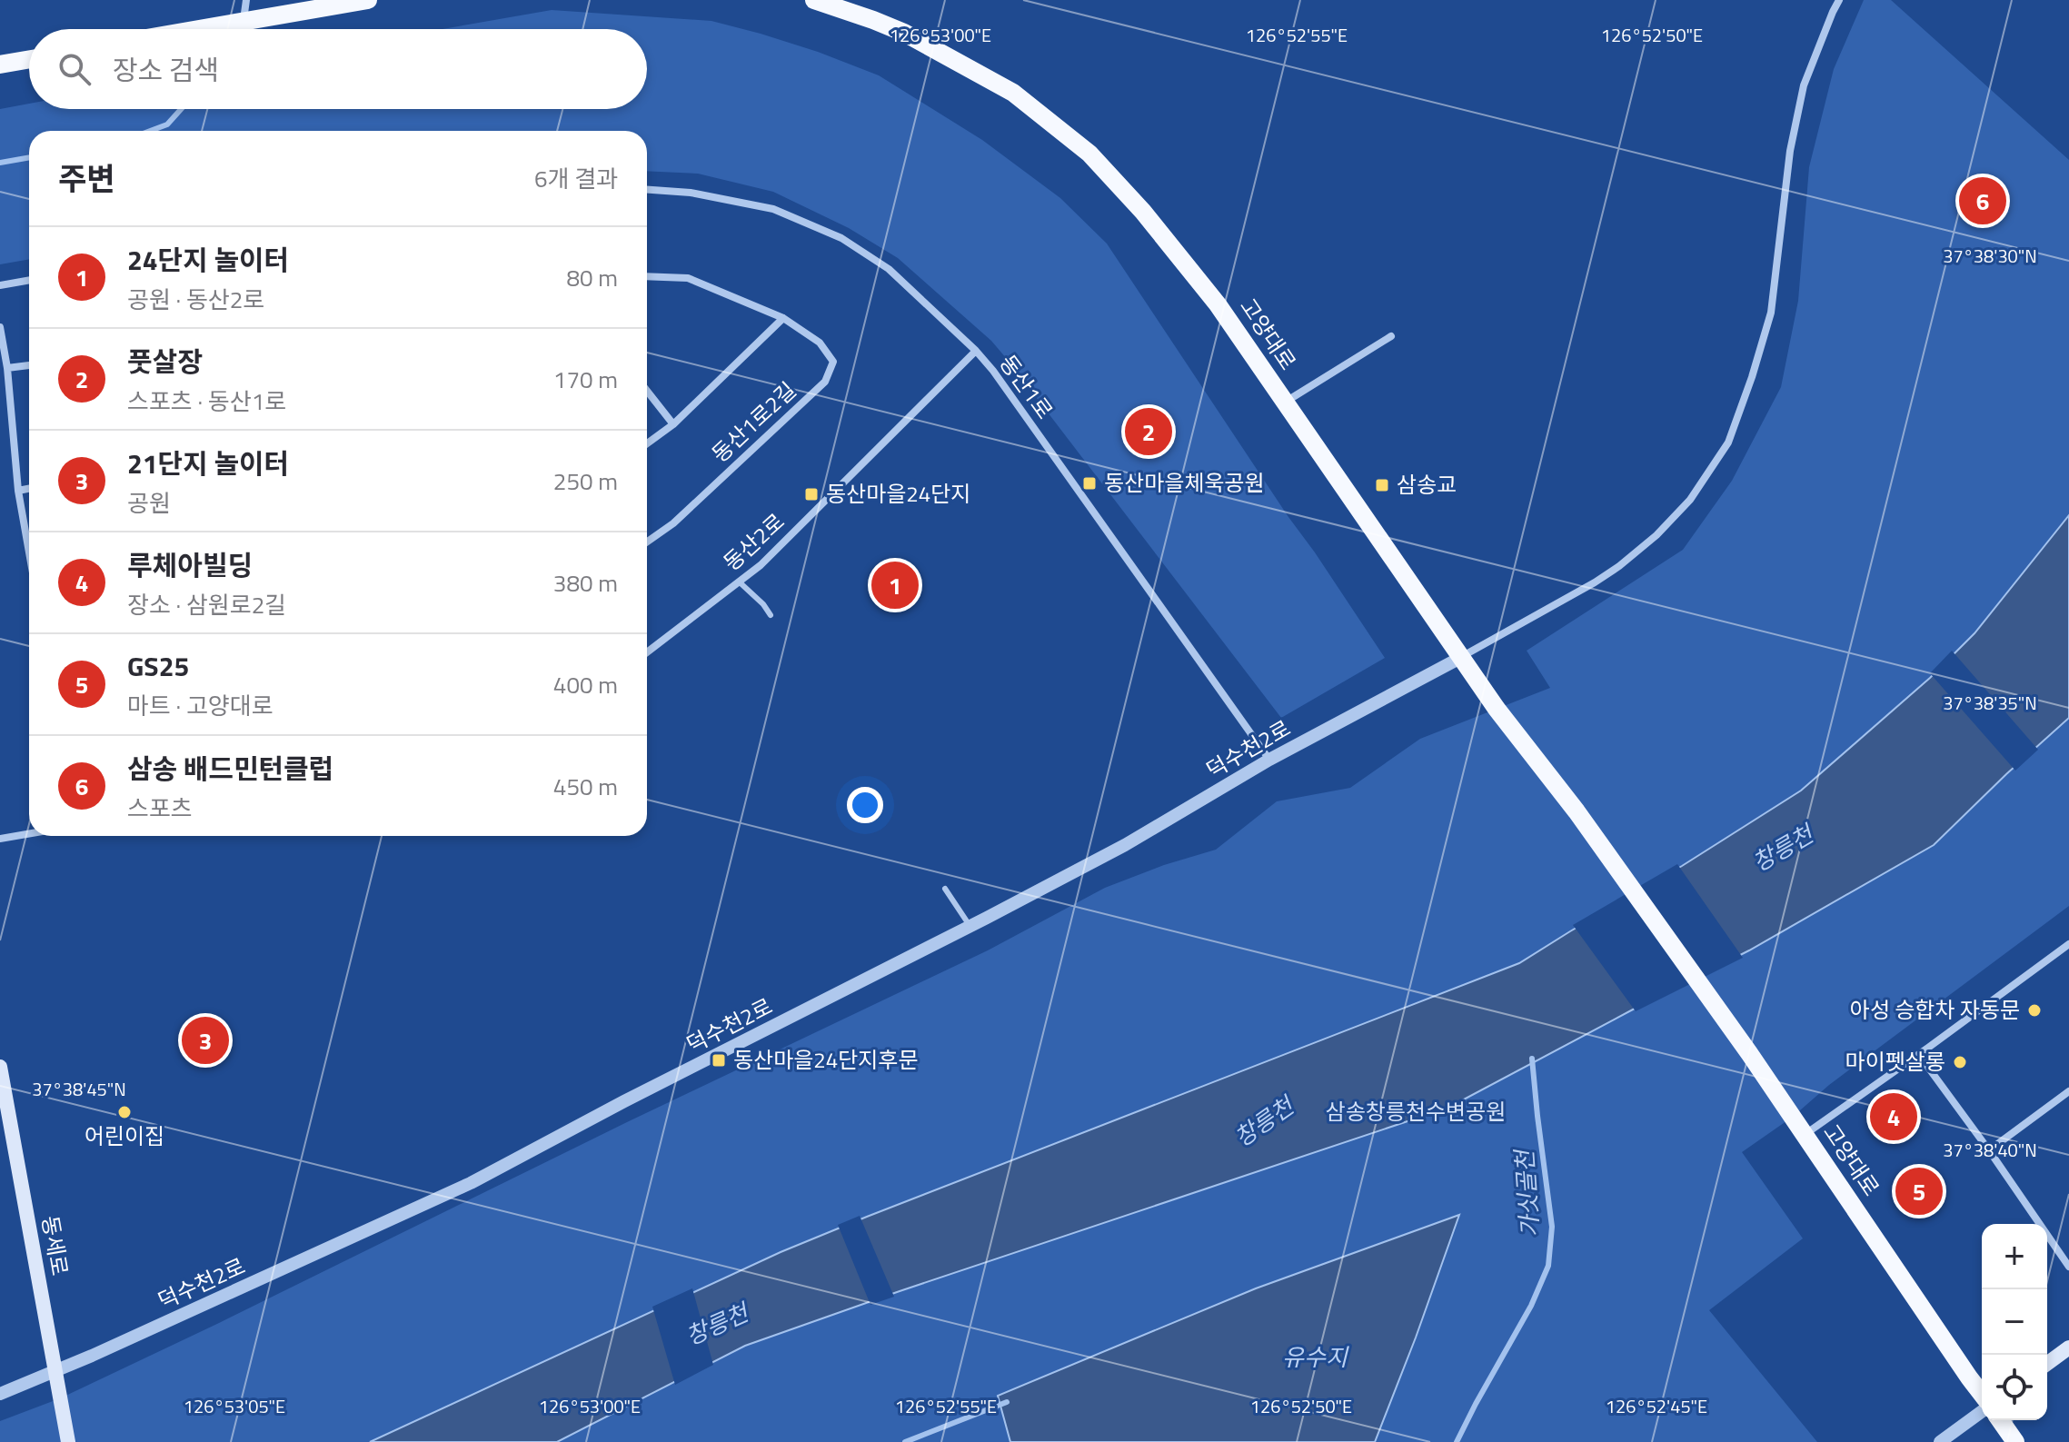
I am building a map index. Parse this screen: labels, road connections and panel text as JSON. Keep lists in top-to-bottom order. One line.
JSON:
{"streets":{"main road":["고양대로","동세로"],"street":["동산1로","동산1로2길","동산2로","덕수천2로"]},"crossings":[["고양대로","덕수천2로"],["동산1로","동산2로"],["동산1로","덕수천2로"],["덕수천2로","동세로"]],"water":["창릉천","가싯골천","유수지"],"parks":["삼송창릉천수변공원"],"places":{"transit":["동산마을체욱공원","삼송교","동산마을24단지","동산마을24단지후문"],"other":["아성 승합차 자동문","마이펫살롱","어린이집"]},"page":{"search":"장소 검색","heading":["주변","6개 결과"],"pins":["6","2","1","3","4","5"],"list":[{"mark":"1","name":"24단지 놀이터","note":"공원 · 동산2로","value":"80 m"},{"mark":"2","name":"풋살장","note":"스포츠 · 동산1로","value":"170 m"},{"mark":"3","name":"21단지 놀이터","note":"공원","value":"250 m"},{"mark":"4","name":"루체아빌딩","note":"장소 · 삼원로2길","value":"380 m"},{"mark":"5","name":"GS25","note":"마트 · 고양대로","value":"400 m"},{"mark":"6","name":"삼송 배드민턴클럽","note":"스포츠","value":"450 m"}],"map_buttons":["+","−"]},"coordinates":["126°53'00\"E","126°52'55\"E","126°52'50\"E","37°38'30\"N","37°38'35\"N","37°38'45\"N","37°38'40\"N","126°53'05\"E","126°52'45\"E"]}
